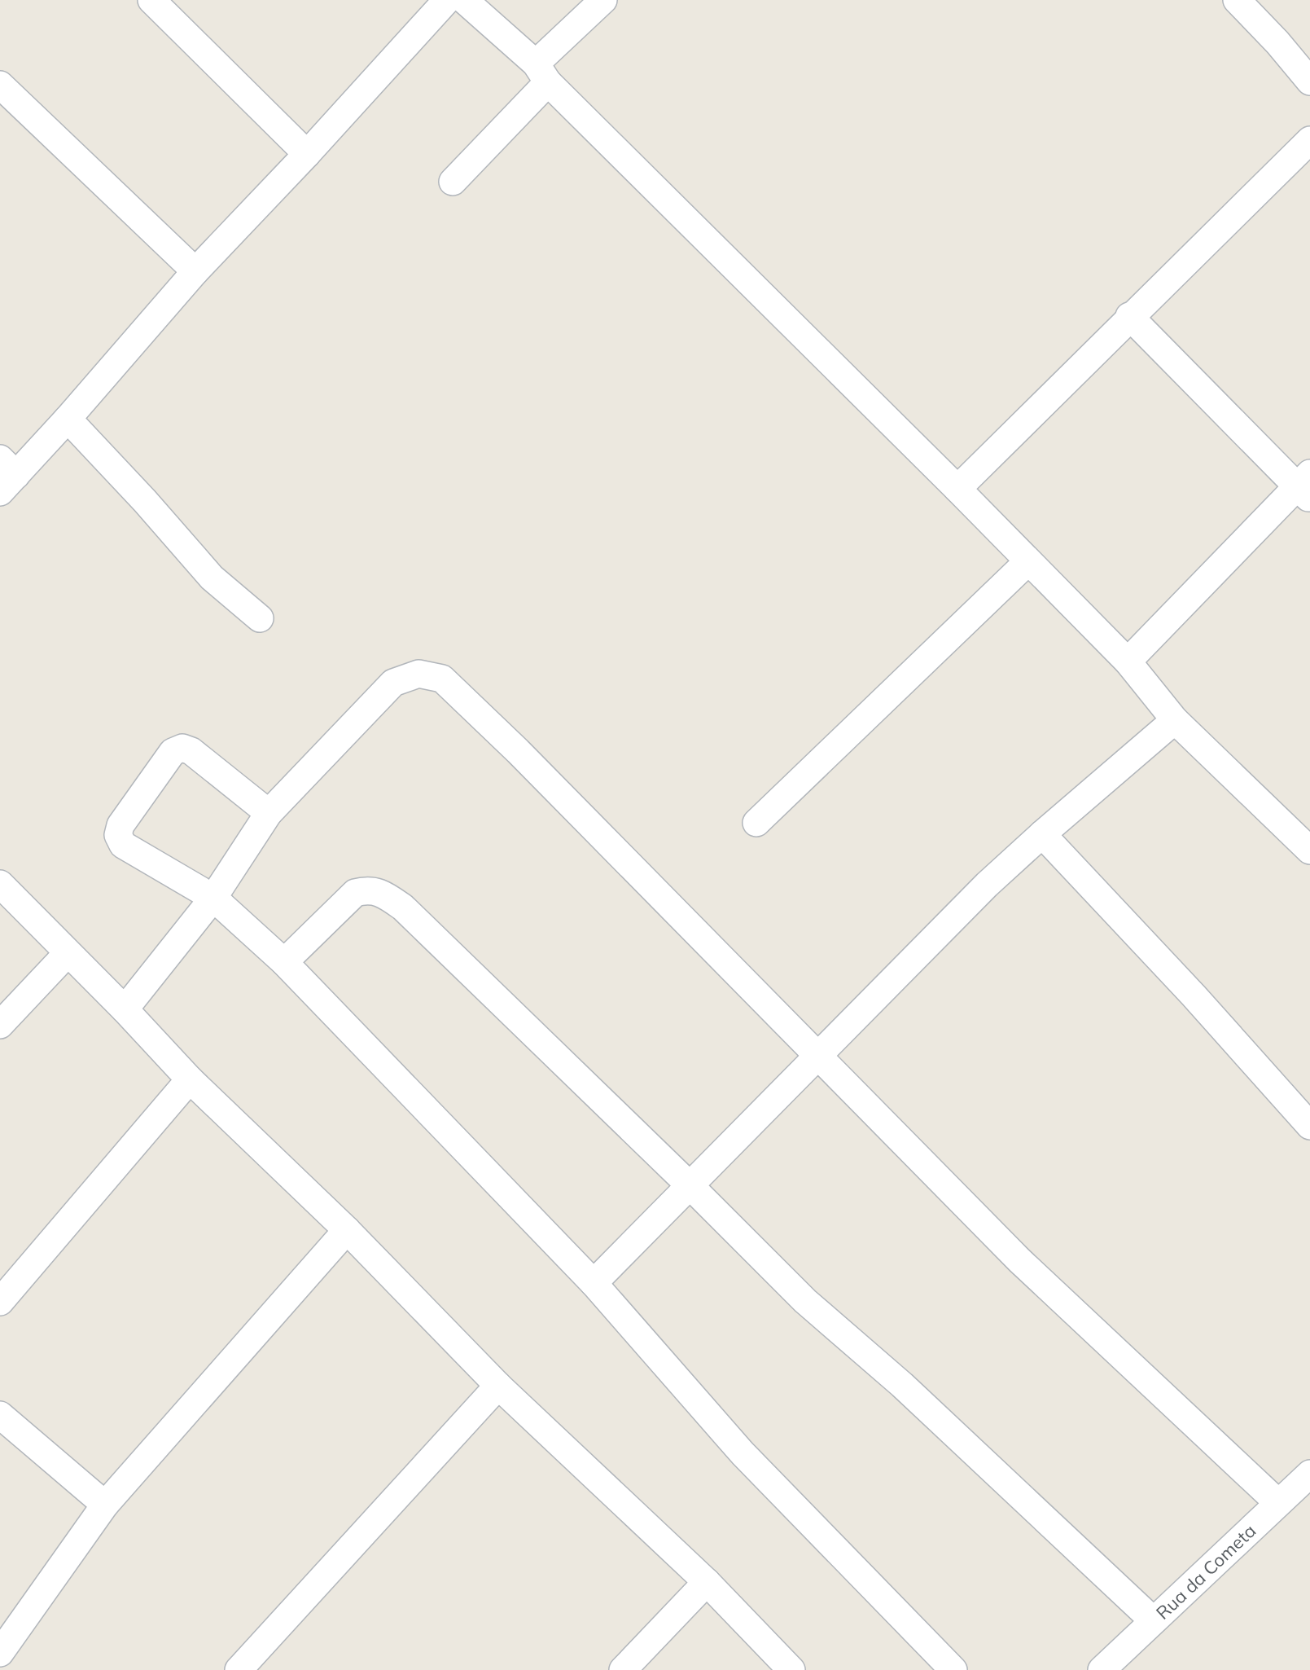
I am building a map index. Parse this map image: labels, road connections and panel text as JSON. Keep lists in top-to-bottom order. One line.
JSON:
{"streets":{"street":["Rua da Cometa"]}}
